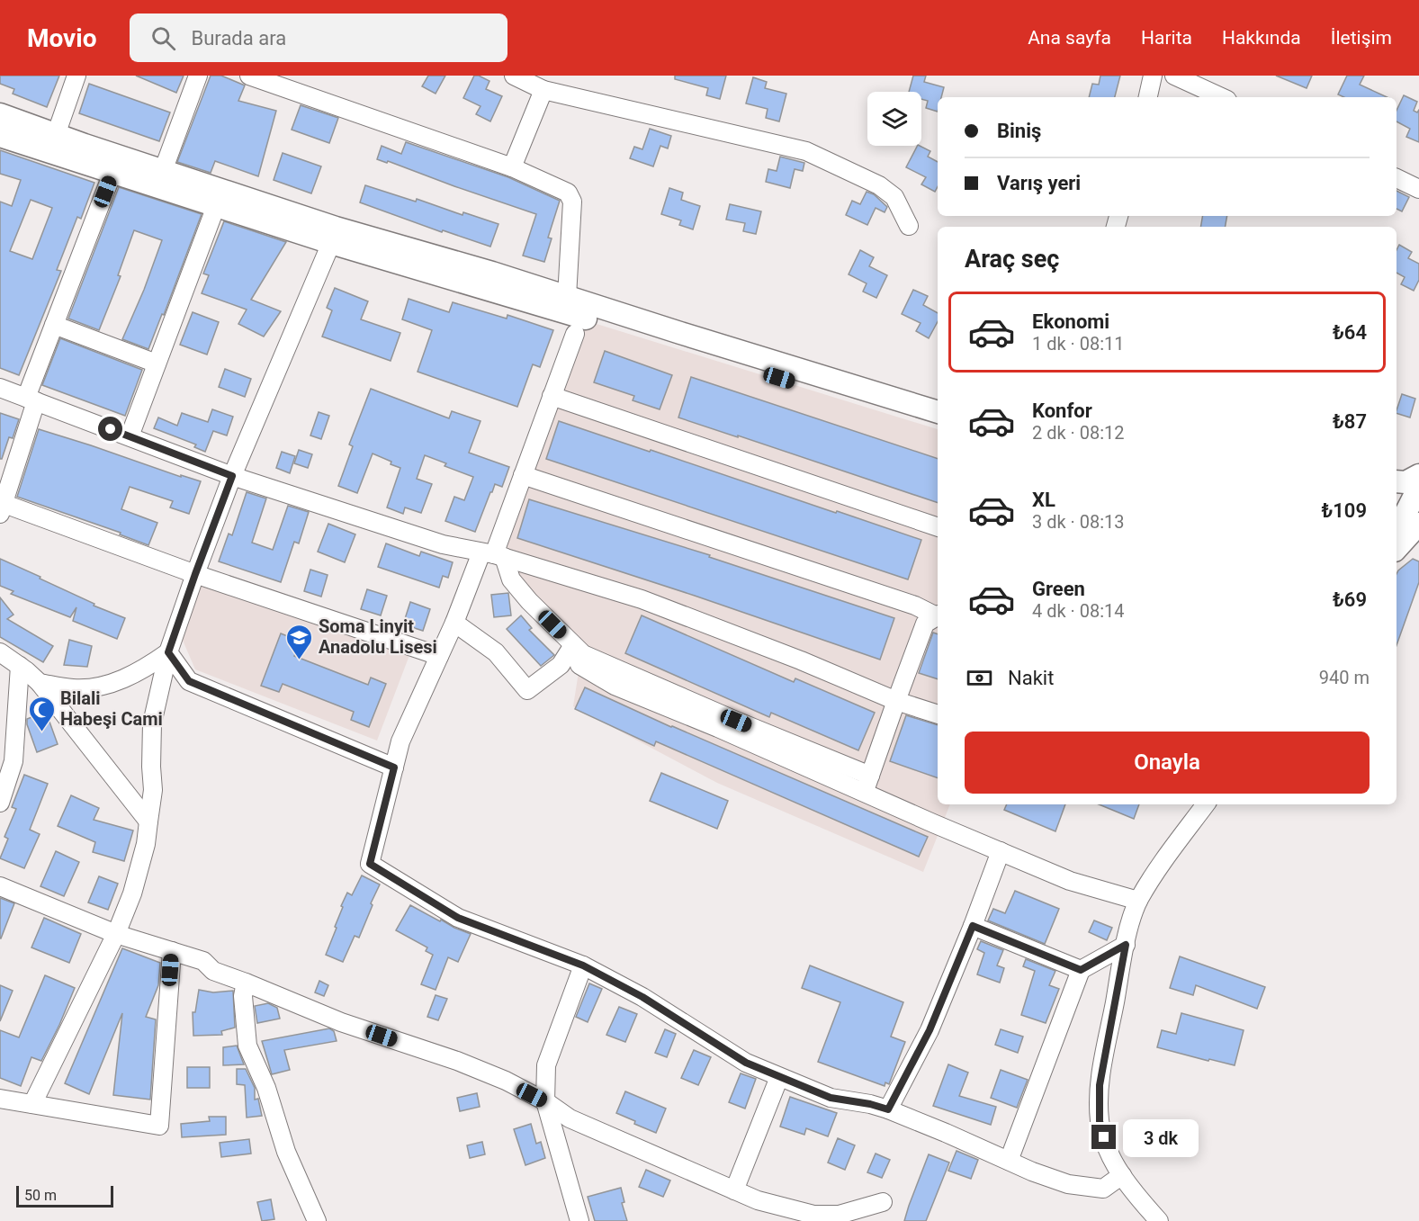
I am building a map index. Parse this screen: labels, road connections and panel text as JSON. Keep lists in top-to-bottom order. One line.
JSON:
{"places":{"school or university":["Soma Linyit Anadolu Lisesi"],"mosque":["Bilali Habeşi Cami"]},"scale_bar":"50 m","page":{"header":"Movio","search":"Burada ara","nav":["Ana sayfa","Harita","Hakkında","İletişim"],"banner":["Biniş","Varış yeri"],"heading":"Araç seç","list":[{"name":"Ekonomi","note":"1 dk · 08:11","value":"₺64"},{"name":"Konfor","note":"2 dk · 08:12","value":"₺87"},{"name":"XL","note":"3 dk · 08:13","value":"₺109"},{"name":"Green","note":"4 dk · 08:14","value":"₺69"}],"pay":["Nakit","940 m"],"buttons":"Onayla","bubble":"3 dk","scale":"50 m"}}
